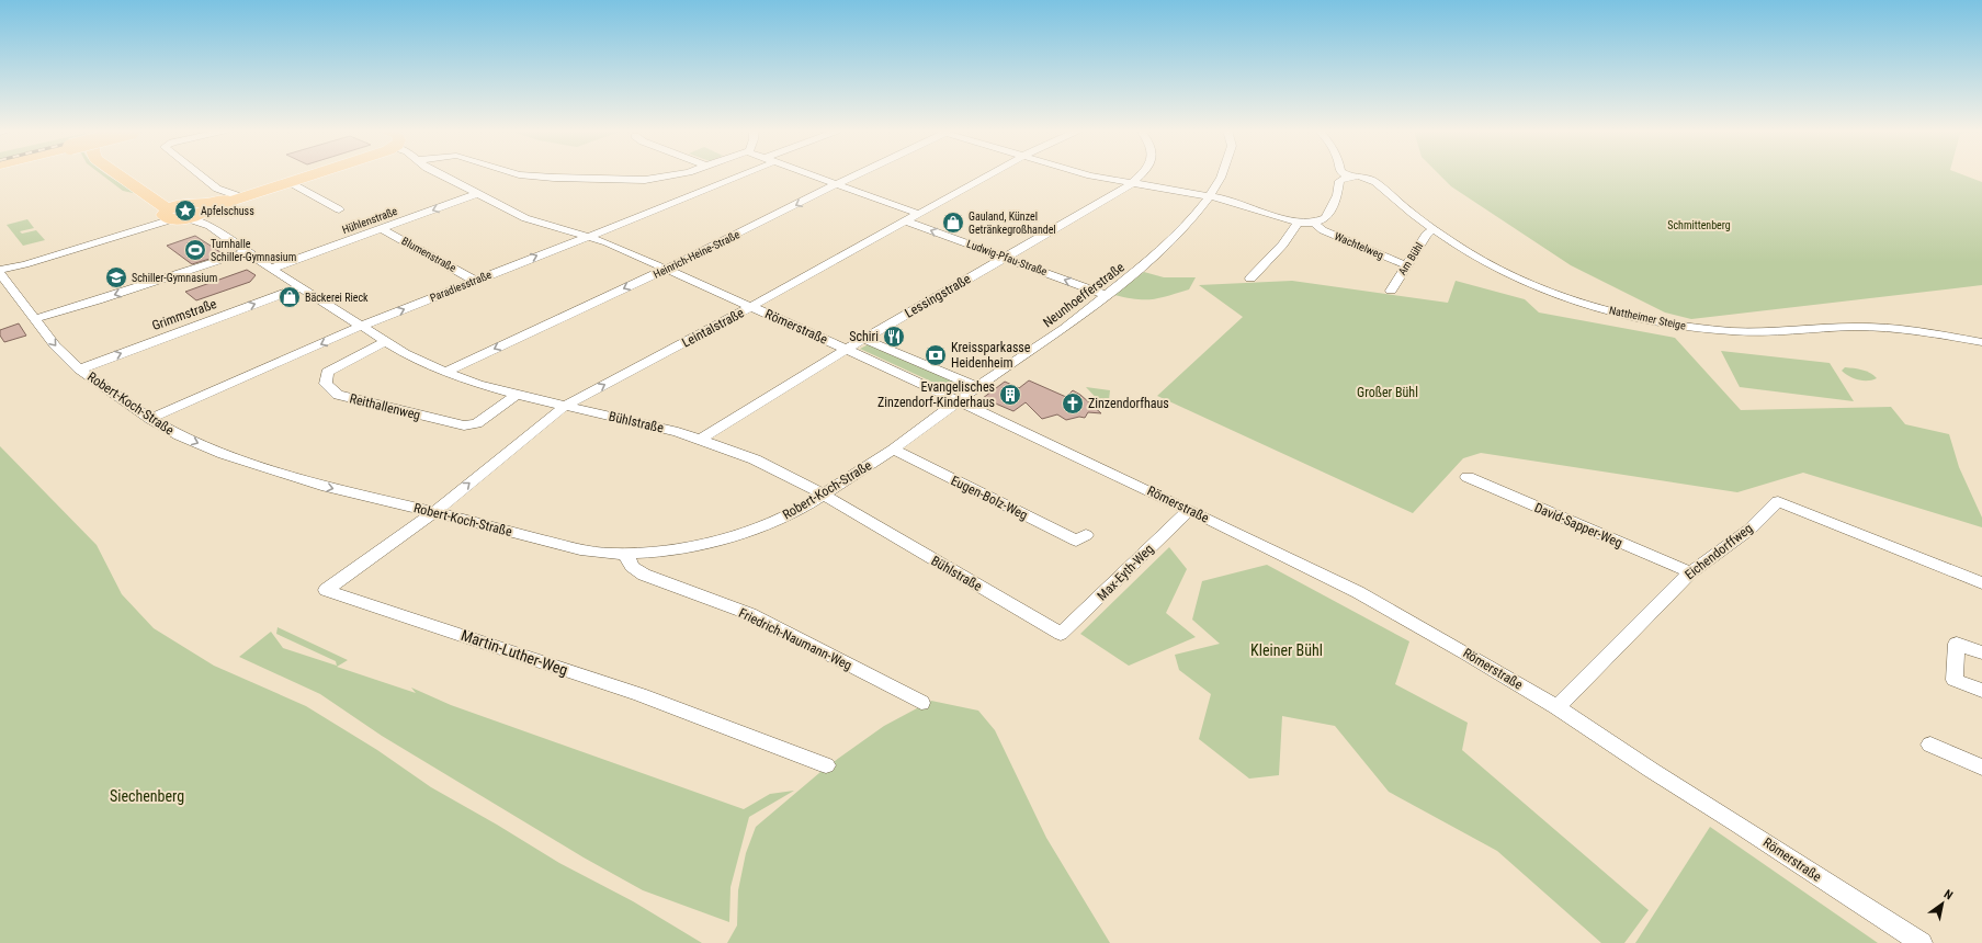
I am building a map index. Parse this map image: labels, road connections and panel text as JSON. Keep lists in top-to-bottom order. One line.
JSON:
{"streets":{"street":["Hühlenstraße","Wachtelweg","Blumenstraße","Heinrich-Heine-Straße","Ludwig-Pfau-Straße","Am Bühl","Paradiesstraße","Neunhoefferstraße","Lessingstraße","Grimmstraße","Nattheimer Steige","Römerstraße","Leintalstraße","Robert-Koch-Straße","Reithallenweg","Bühlstraße","Eugen-Bolz-Weg","David-Sapper-Weg","Eichendorffweg","Max-Eyth-Weg","Friedrich-Naumann-Weg","Martin-Luther-Weg"]},"crossings":[["Hühlenstraße","Blumenstraße"],["Hühlenstraße","Römerstraße"],["Hühlenstraße","Bühlstraße"],["Wachtelweg","Am Bühl"],["Blumenstraße","Paradiesstraße"],["Heinrich-Heine-Straße","Römerstraße"],["Heinrich-Heine-Straße","Bühlstraße"],["Ludwig-Pfau-Straße","Neunhoefferstraße"],["Ludwig-Pfau-Straße","Lessingstraße"],["Ludwig-Pfau-Straße","Leintalstraße"],["Am Bühl","Nattheimer Steige"],["Paradiesstraße","Römerstraße"],["Paradiesstraße","Robert-Koch-Straße"],["Paradiesstraße","Bühlstraße"],["Neunhoefferstraße","Römerstraße"],["Neunhoefferstraße","Robert-Koch-Straße"],["Lessingstraße","Römerstraße"],["Lessingstraße","Bühlstraße"],["Grimmstraße","Robert-Koch-Straße"],["Grimmstraße","Bühlstraße"],["Römerstraße","Leintalstraße"],["Römerstraße","Robert-Koch-Straße"],["Römerstraße","Eichendorffweg"],["Römerstraße","Max-Eyth-Weg"],["Leintalstraße","Robert-Koch-Straße"],["Leintalstraße","Bühlstraße"],["Leintalstraße","Martin-Luther-Weg"],["Robert-Koch-Straße","Bühlstraße"],["Robert-Koch-Straße","Eugen-Bolz-Weg"],["Robert-Koch-Straße","Friedrich-Naumann-Weg"],["Robert-Koch-Straße","Martin-Luther-Weg"],["Reithallenweg","Bühlstraße"],["Bühlstraße","Max-Eyth-Weg"],["David-Sapper-Weg","Eichendorffweg"]],"one_way":["Hühlenstraße","Heinrich-Heine-Straße","Leintalstraße"],"parks":["Schmittenberg","Großer Bühl","Kleiner Bühl","Siechenberg"],"places":{"place":["Apfelschuss"],"shop":["Gauland, Künzel Getränkegroßhandel","Bäckerei Rieck"],"sports":["Turnhalle Schiller-Gymnasium"],"school or university":["Schiller-Gymnasium"],"restaurant":["Schiri"],"bank":["Kreissparkasse Heidenheim"],"building":["Evangelisches Zinzendorf-Kinderhaus"],"church":["Zinzendorfhaus"]},"north":"top right"}
